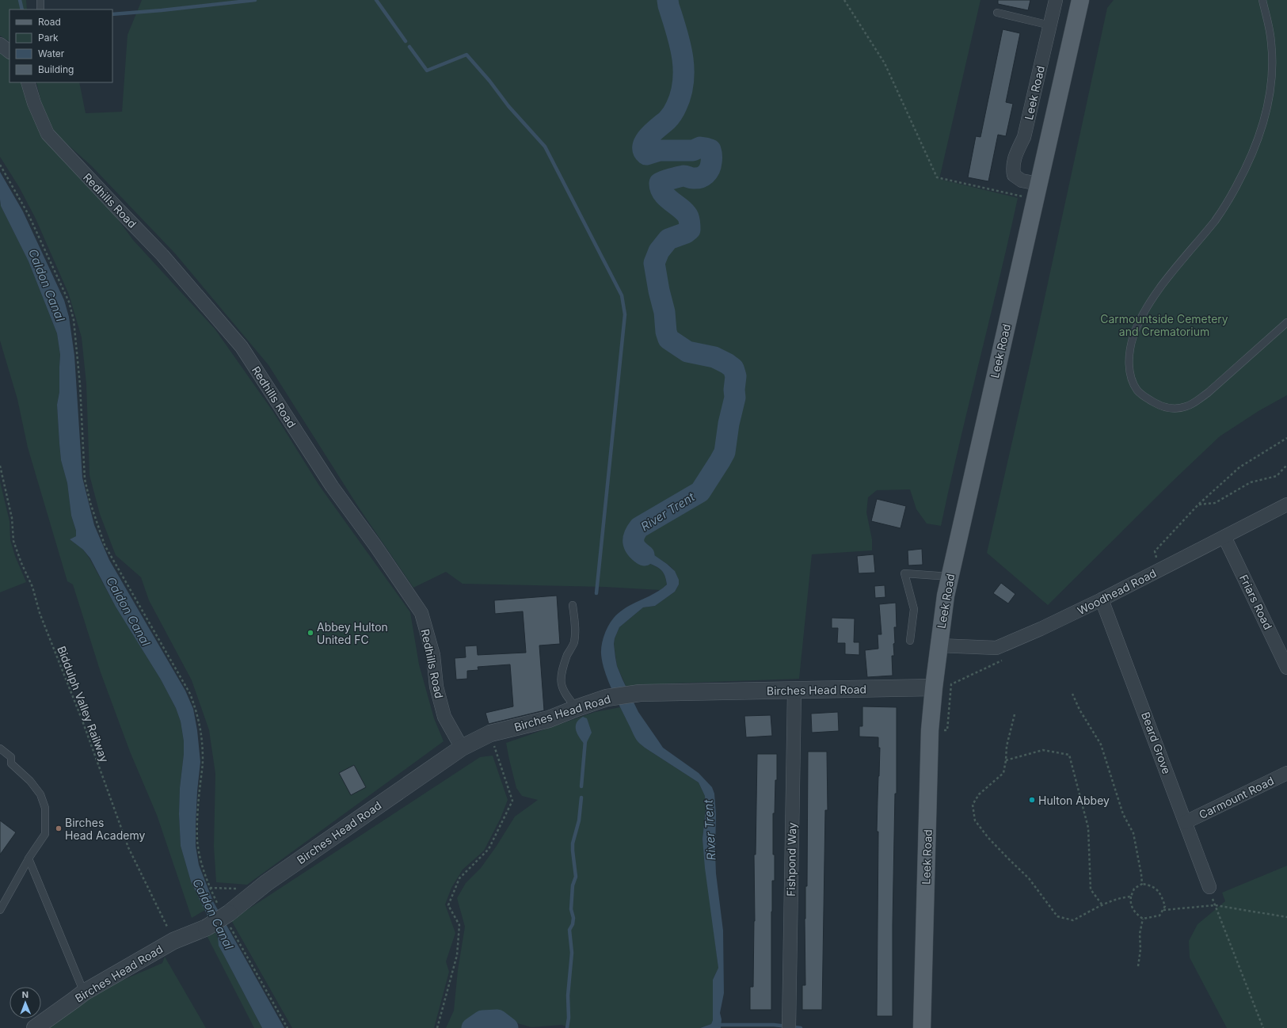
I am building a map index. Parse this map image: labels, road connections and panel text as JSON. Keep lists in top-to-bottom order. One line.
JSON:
{"streets":{"main road":["Leek Road"],"street":["Redhills Road","Woodhead Road","Friars Road","Birches Head Road","Beard Grove","Carmount Road","Fishpond Way"],"path":["Biddulph Valley Railway"]},"crossings":[["Leek Road","Woodhead Road"],["Leek Road","Birches Head Road"],["Redhills Road","Birches Head Road"],["Woodhead Road","Friars Road"],["Woodhead Road","Beard Grove"],["Birches Head Road","Biddulph Valley Railway"],["Birches Head Road","Fishpond Way"],["Beard Grove","Carmount Road"]],"water":["Caldon Canal","River Trent"],"parks":["Carmountside Cemetery and Crematorium"],"places":["Abbey Hulton United FC","Hulton Abbey","Birches Head Academy"],"legend":["Road","Park","Water","Building"],"north":"top"}
